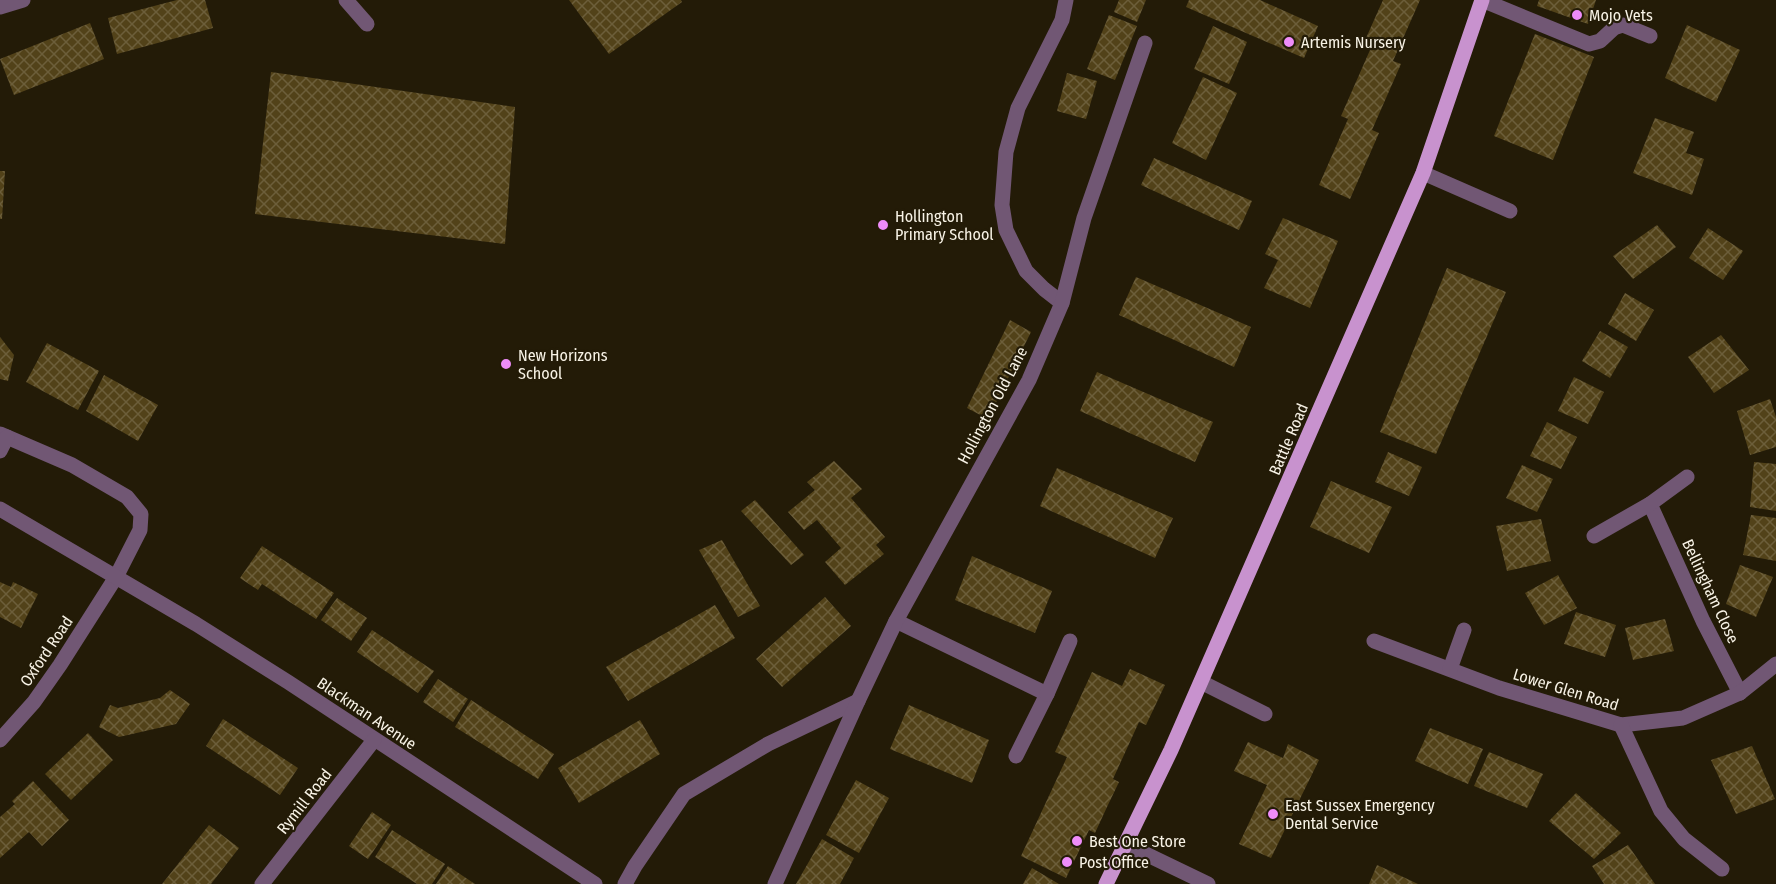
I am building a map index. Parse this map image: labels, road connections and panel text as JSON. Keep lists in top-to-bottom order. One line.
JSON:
{"streets":{"main road":["Battle Road"],"street":["Hollington Old Lane","Bellingham Close","Oxford Road","Lower Glen Road","Blackman Avenue","Rymill Road"]},"crossings":[["Bellingham Close","Lower Glen Road"],["Oxford Road","Blackman Avenue"],["Blackman Avenue","Rymill Road"]],"places":["Mojo Vets","Artemis Nursery","Hollington Primary School","New Horizons School","East Sussex Emergency Dental Service","Best One Store","Post Office"]}
